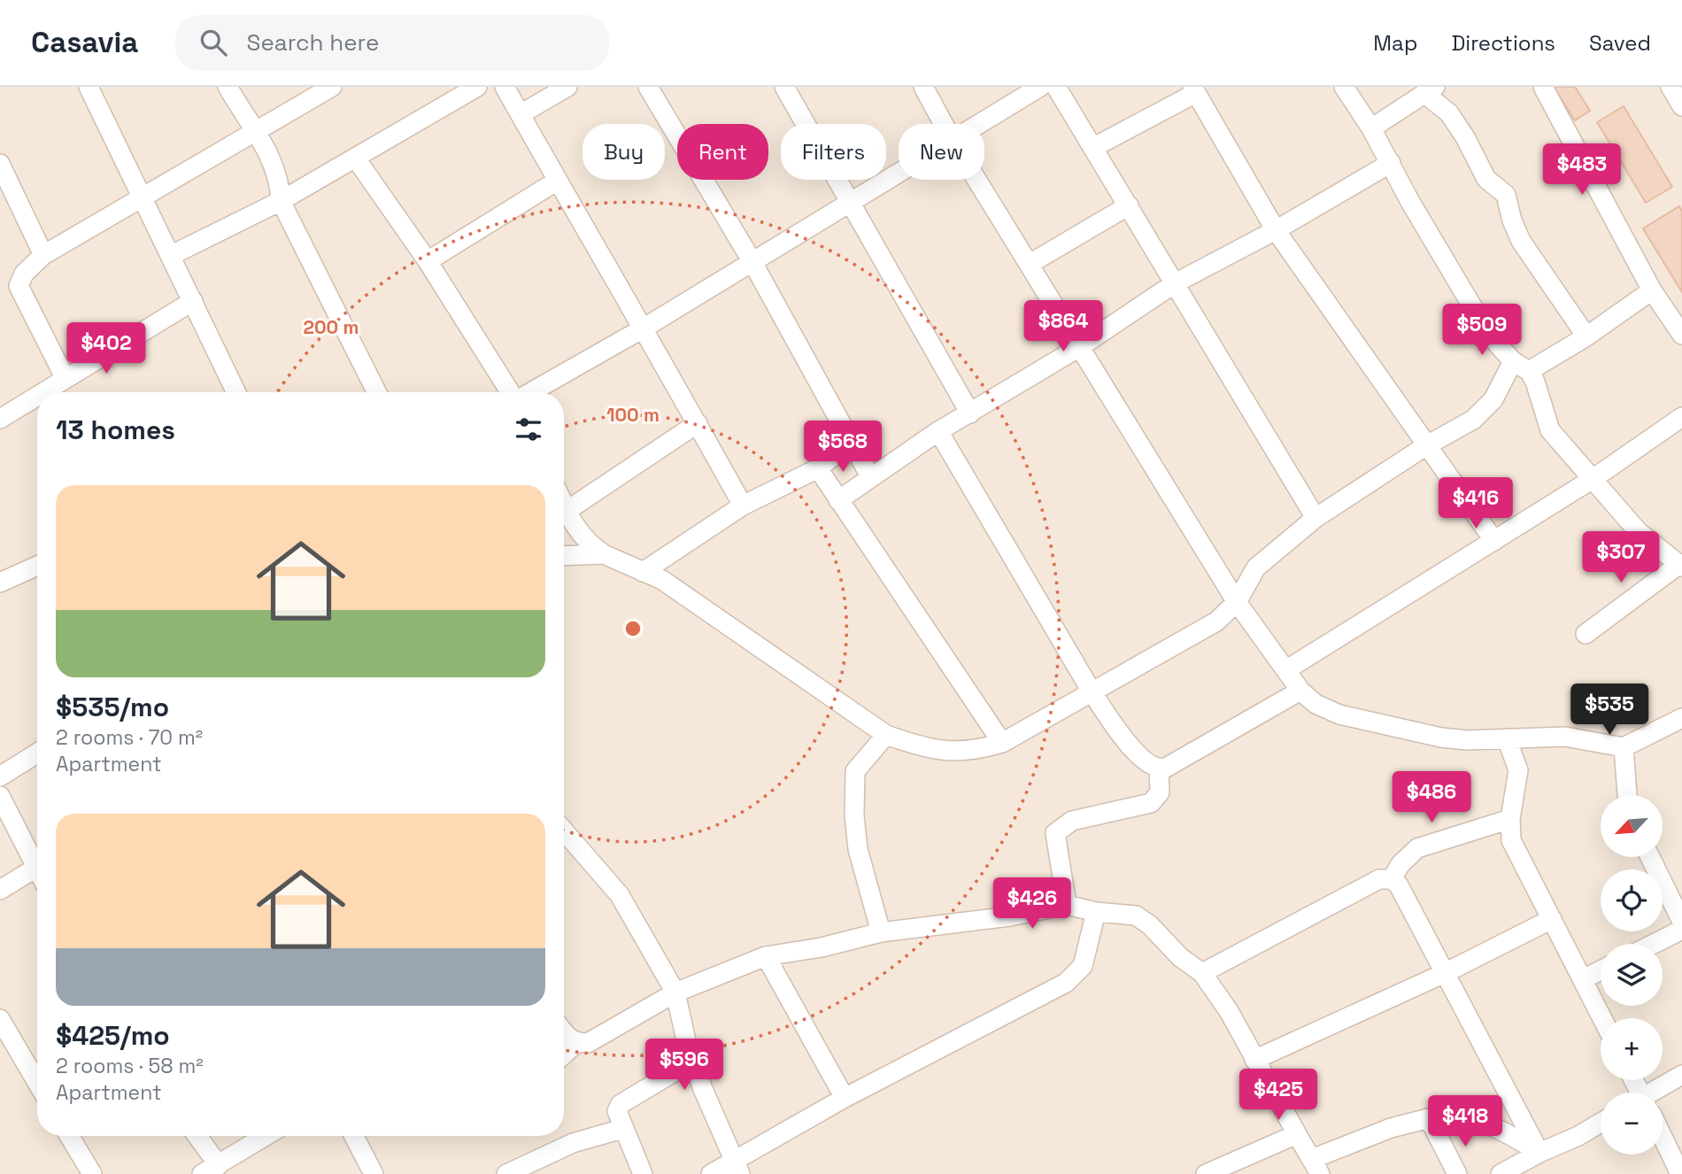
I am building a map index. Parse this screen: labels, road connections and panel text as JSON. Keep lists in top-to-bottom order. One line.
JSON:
{"north":"bottom left","page":{"header":"Casavia","search":"Search here","nav":["Map","Directions","Saved"],"chip":["Buy","Rent","Filters","New"],"price":["$483","$864","$509","$402","$568","$416","$307","$535","$486","$426","$596","$425","$418"],"heading":"13 homes","list":[{"name":"$535/mo","note":"2 rooms · 70 m² · Apartment"},{"name":"$425/mo","note":"2 rooms · 58 m² · Apartment"}],"map_buttons":["+","−"]},"rings":["200 m","100 m"]}
